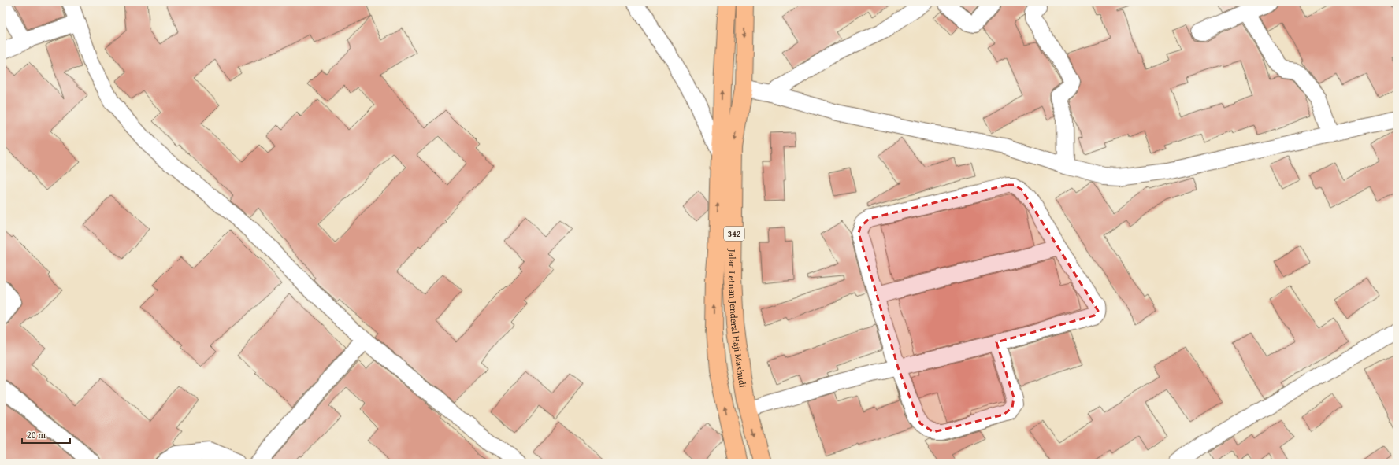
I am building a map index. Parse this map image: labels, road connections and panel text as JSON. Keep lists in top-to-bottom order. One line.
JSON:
{"streets":{"main road":["342","Jalan Letnan Jenderal Haji Mashudi"]},"scale_bar":"20 m"}
